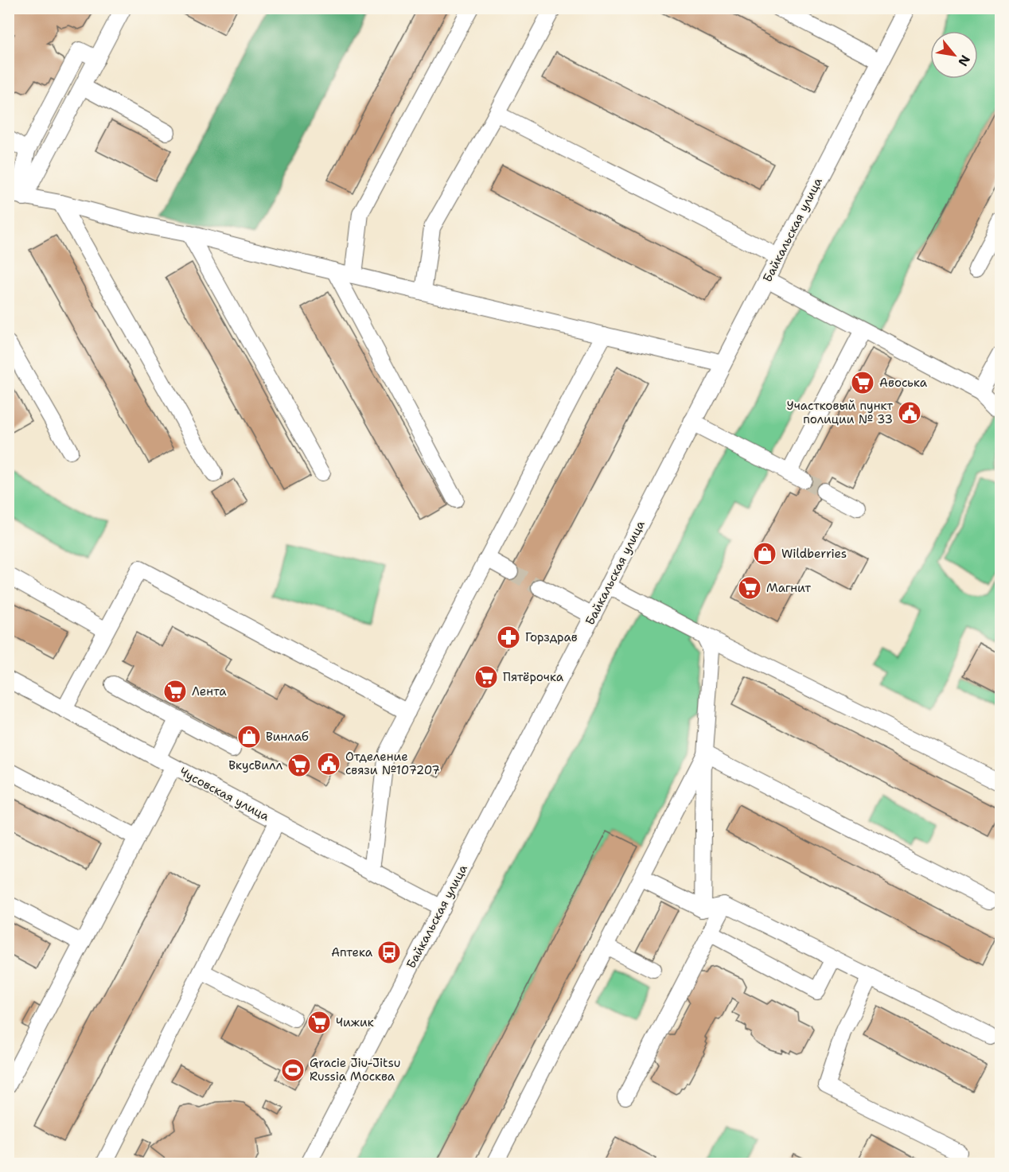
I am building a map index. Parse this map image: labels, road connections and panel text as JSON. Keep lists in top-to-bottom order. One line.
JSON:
{"streets":{"street":["Байкальская улица","Чусовская улица"]},"crossings":[["Байкальская улица","Чусовская улица"]],"places":{"supermarket":["Авоська","Магнит","Пятёрочка","Лента","ВкусВилл","Чижик"],"public building":["Участковый пункт полиции № 33","Отделение связи №107207"],"shop":["Wildberries","Винлаб"],"pharmacy":["Горздрав"],"bus stop":["Аптека"],"sports":["Gracie Jiu-Jitsu Russia Москва"]},"north":"bottom right"}
